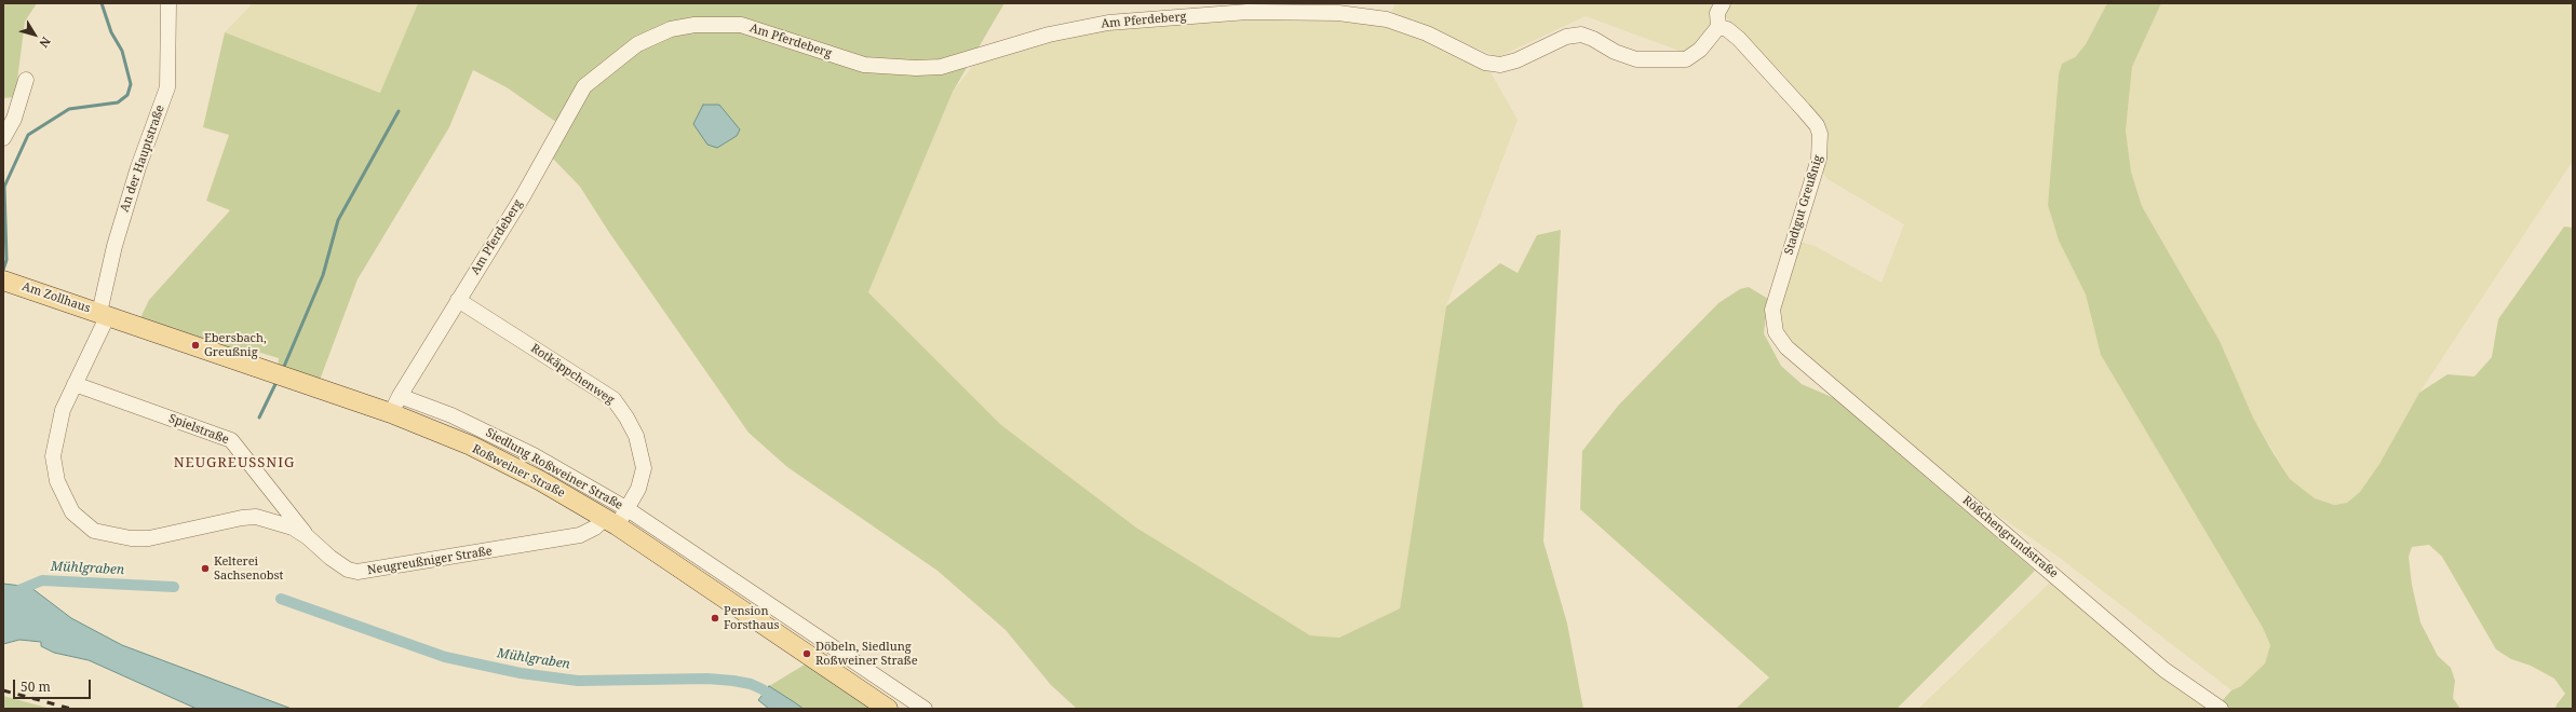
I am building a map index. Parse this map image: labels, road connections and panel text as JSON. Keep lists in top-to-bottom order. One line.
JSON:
{"streets":{"main road":["Am Zollhaus","Roßweiner Straße"],"street":["Am Pferdeberg","An der Hauptstraße","Stadtgut Greußnig","Rotkäppchenweg","Spielstraße","Siedlung Roßweiner Straße","Rößchengrundstraße","Neugreußniger Straße"]},"crossings":[["Am Pferdeberg","Stadtgut Greußnig"],["Am Pferdeberg","Rotkäppchenweg"],["Am Pferdeberg","Siedlung Roßweiner Straße"],["Am Pferdeberg","Roßweiner Straße"],["An der Hauptstraße","Am Zollhaus"],["An der Hauptstraße","Roßweiner Straße"],["An der Hauptstraße","Neugreußniger Straße"],["Stadtgut Greußnig","Rößchengrundstraße"],["Am Zollhaus","Roßweiner Straße"],["Am Zollhaus","Neugreußniger Straße"],["Rotkäppchenweg","Siedlung Roßweiner Straße"],["Rotkäppchenweg","Roßweiner Straße"],["Rotkäppchenweg","Neugreußniger Straße"],["Spielstraße","Neugreußniger Straße"],["Siedlung Roßweiner Straße","Roßweiner Straße"],["Roßweiner Straße","Neugreußniger Straße"]],"districts":["NEUGREUSSNIG"],"water":["Mühlgraben"],"places":["Ebersbach, Greußnig","Kelterei Sachsenobst","Pension Forsthaus","Döbeln, Siedlung Roßweiner Straße"],"scale_bar":"50 m","north":"bottom right"}
